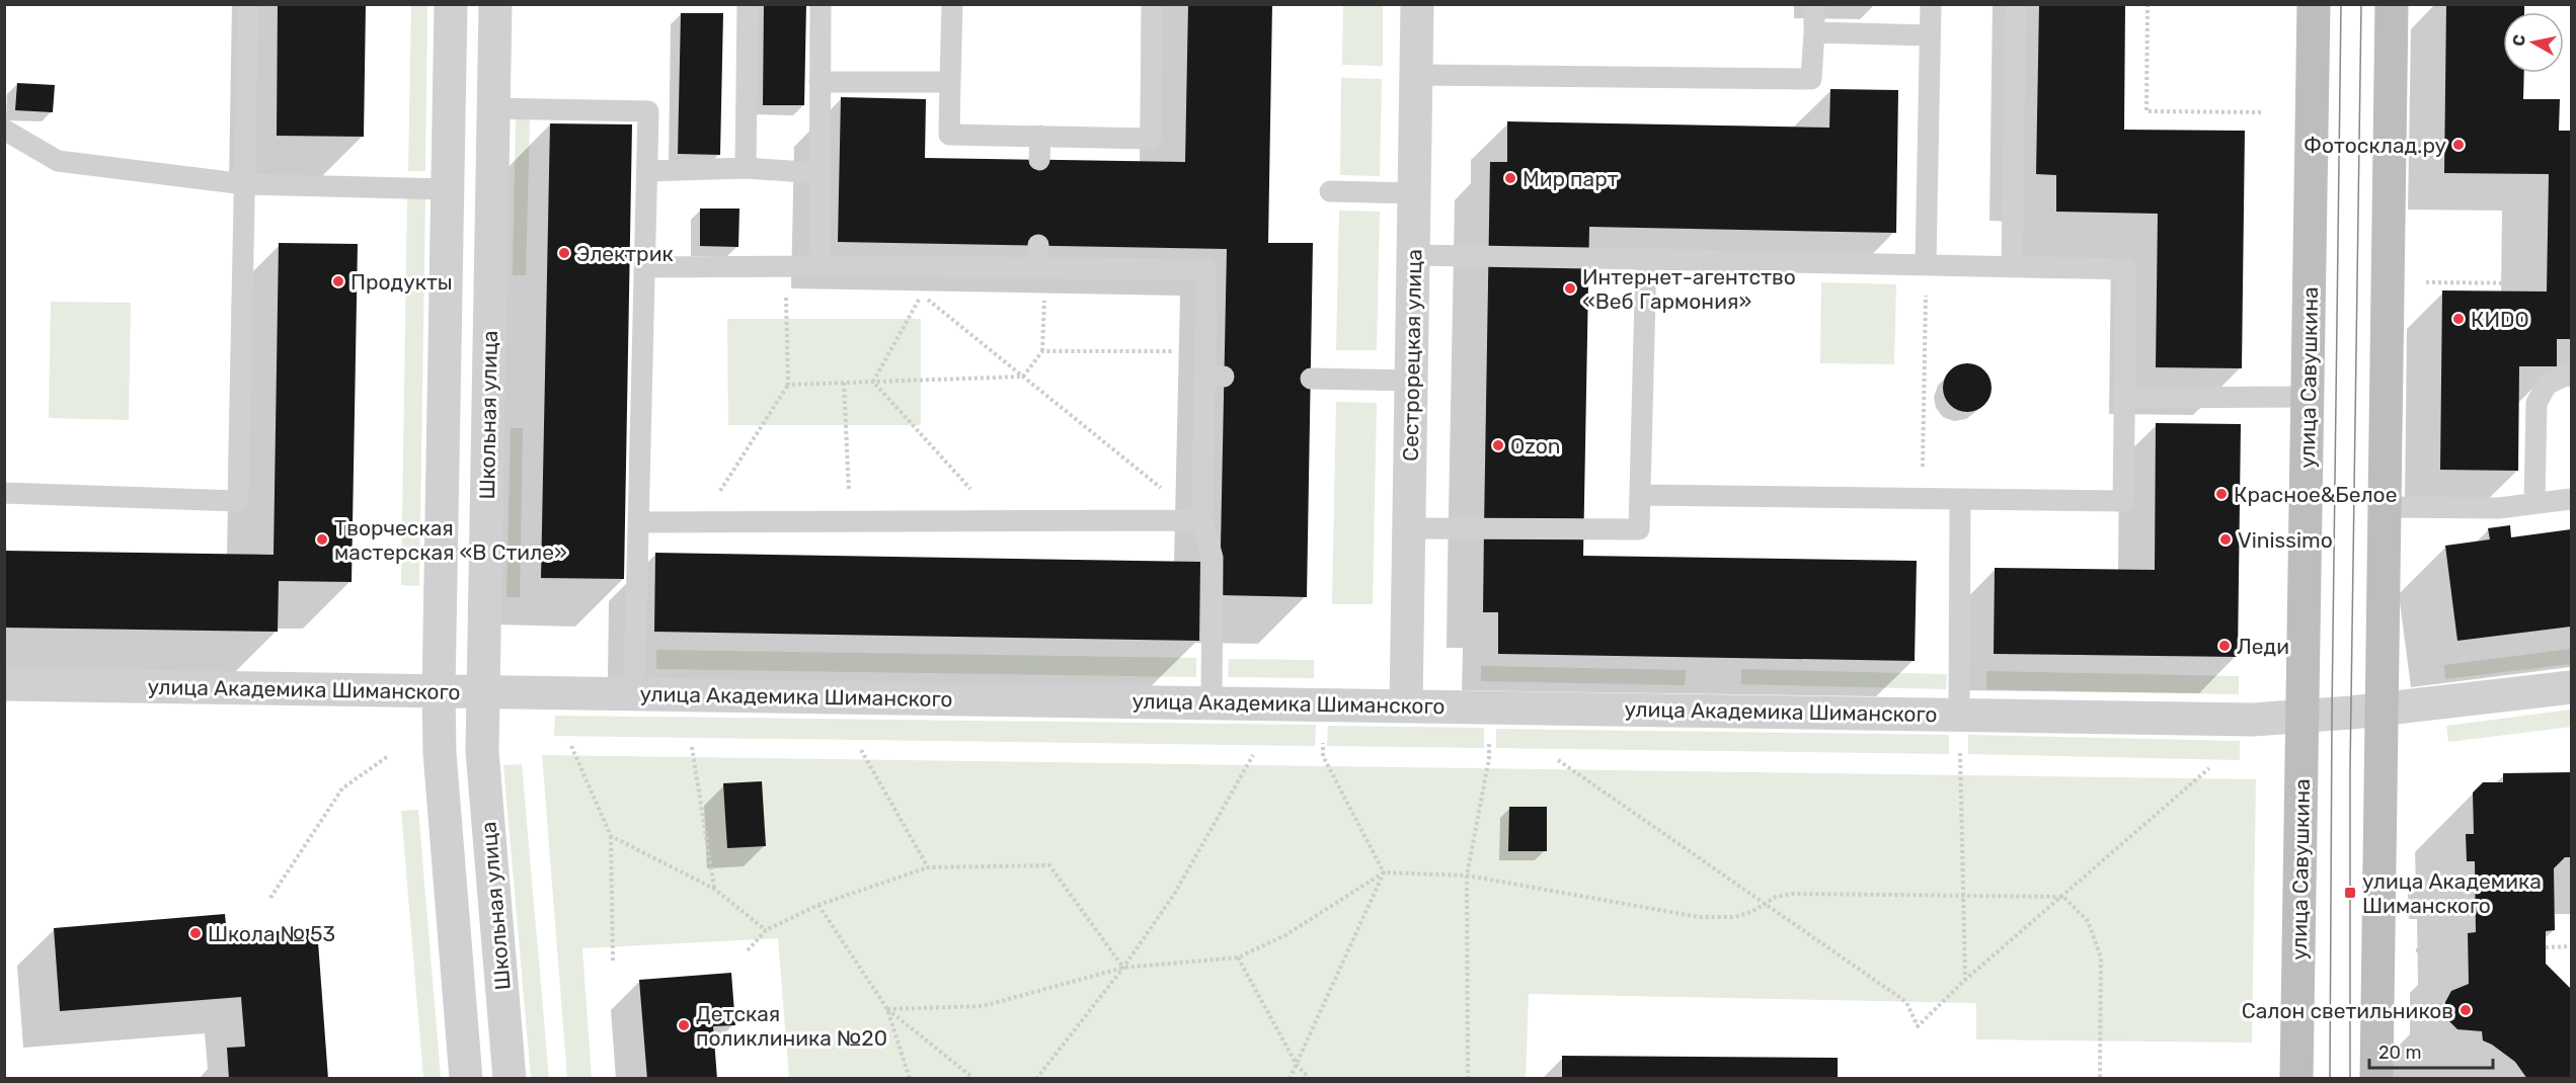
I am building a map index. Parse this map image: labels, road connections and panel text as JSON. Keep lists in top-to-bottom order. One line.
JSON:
{"streets":{"main road":["улица Савушкина"],"street":["Сестрорецкая улица","Школьная улица","улица Академика Шиманского"]},"crossings":[["Сестрорецкая улица","улица Академика Шиманского"],["улица Савушкина","улица Академика Шиманского"],["Школьная улица","улица Академика Шиманского"]],"places":{"other":["Фотосклад.ру","Мир парт","Электрик","Продукты","Интернет-агентство «Веб Гармония»","КИDO","Ozon","Красное&Белое","Творческая мастерская «В Стиле»","Vinissimo","Леди","Школа № 53","Салон светильников","Детская поликлиника №20"],"transit":["улица Академика Шиманского"]},"scale_bar":"20 m","north":"left"}
